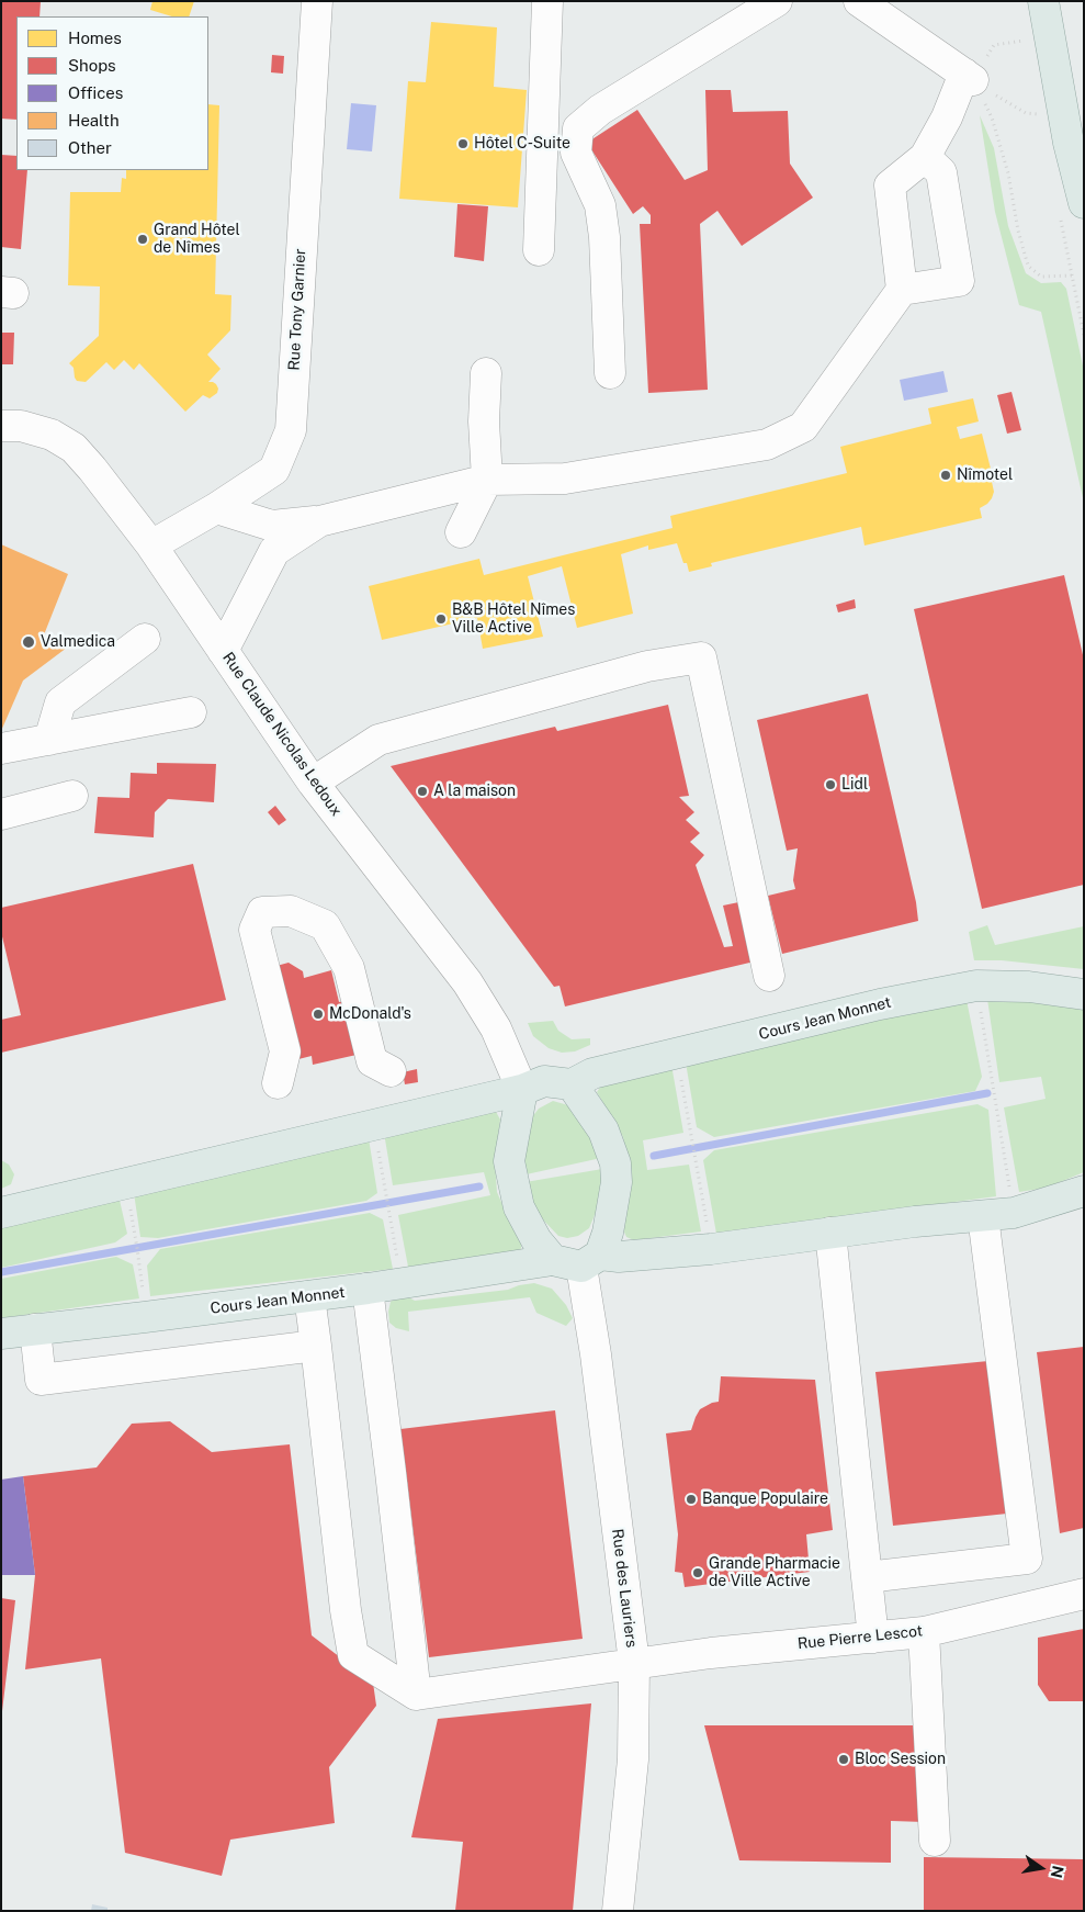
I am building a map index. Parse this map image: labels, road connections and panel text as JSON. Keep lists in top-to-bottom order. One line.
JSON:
{"streets":{"main road":["Cours Jean Monnet"],"street":["Rue Tony Garnier","Rue Claude Nicolas Ledoux","Rue des Lauriers","Rue Pierre Lescot"]},"crossings":[["Rue Tony Garnier","Rue Claude Nicolas Ledoux"],["Rue des Lauriers","Rue Pierre Lescot"]],"places":["Hôtel C-Suite","Grand Hôtel de Nîmes","Nîmotel","B&B Hôtel Nîmes Ville Active","Valmedica","Lidl","A la maison","McDonald's","Banque Populaire","Grande Pharmacie de Ville Active","Bloc Session"],"legend":["Homes","Shops","Offices","Health","Other"],"north":"right"}
